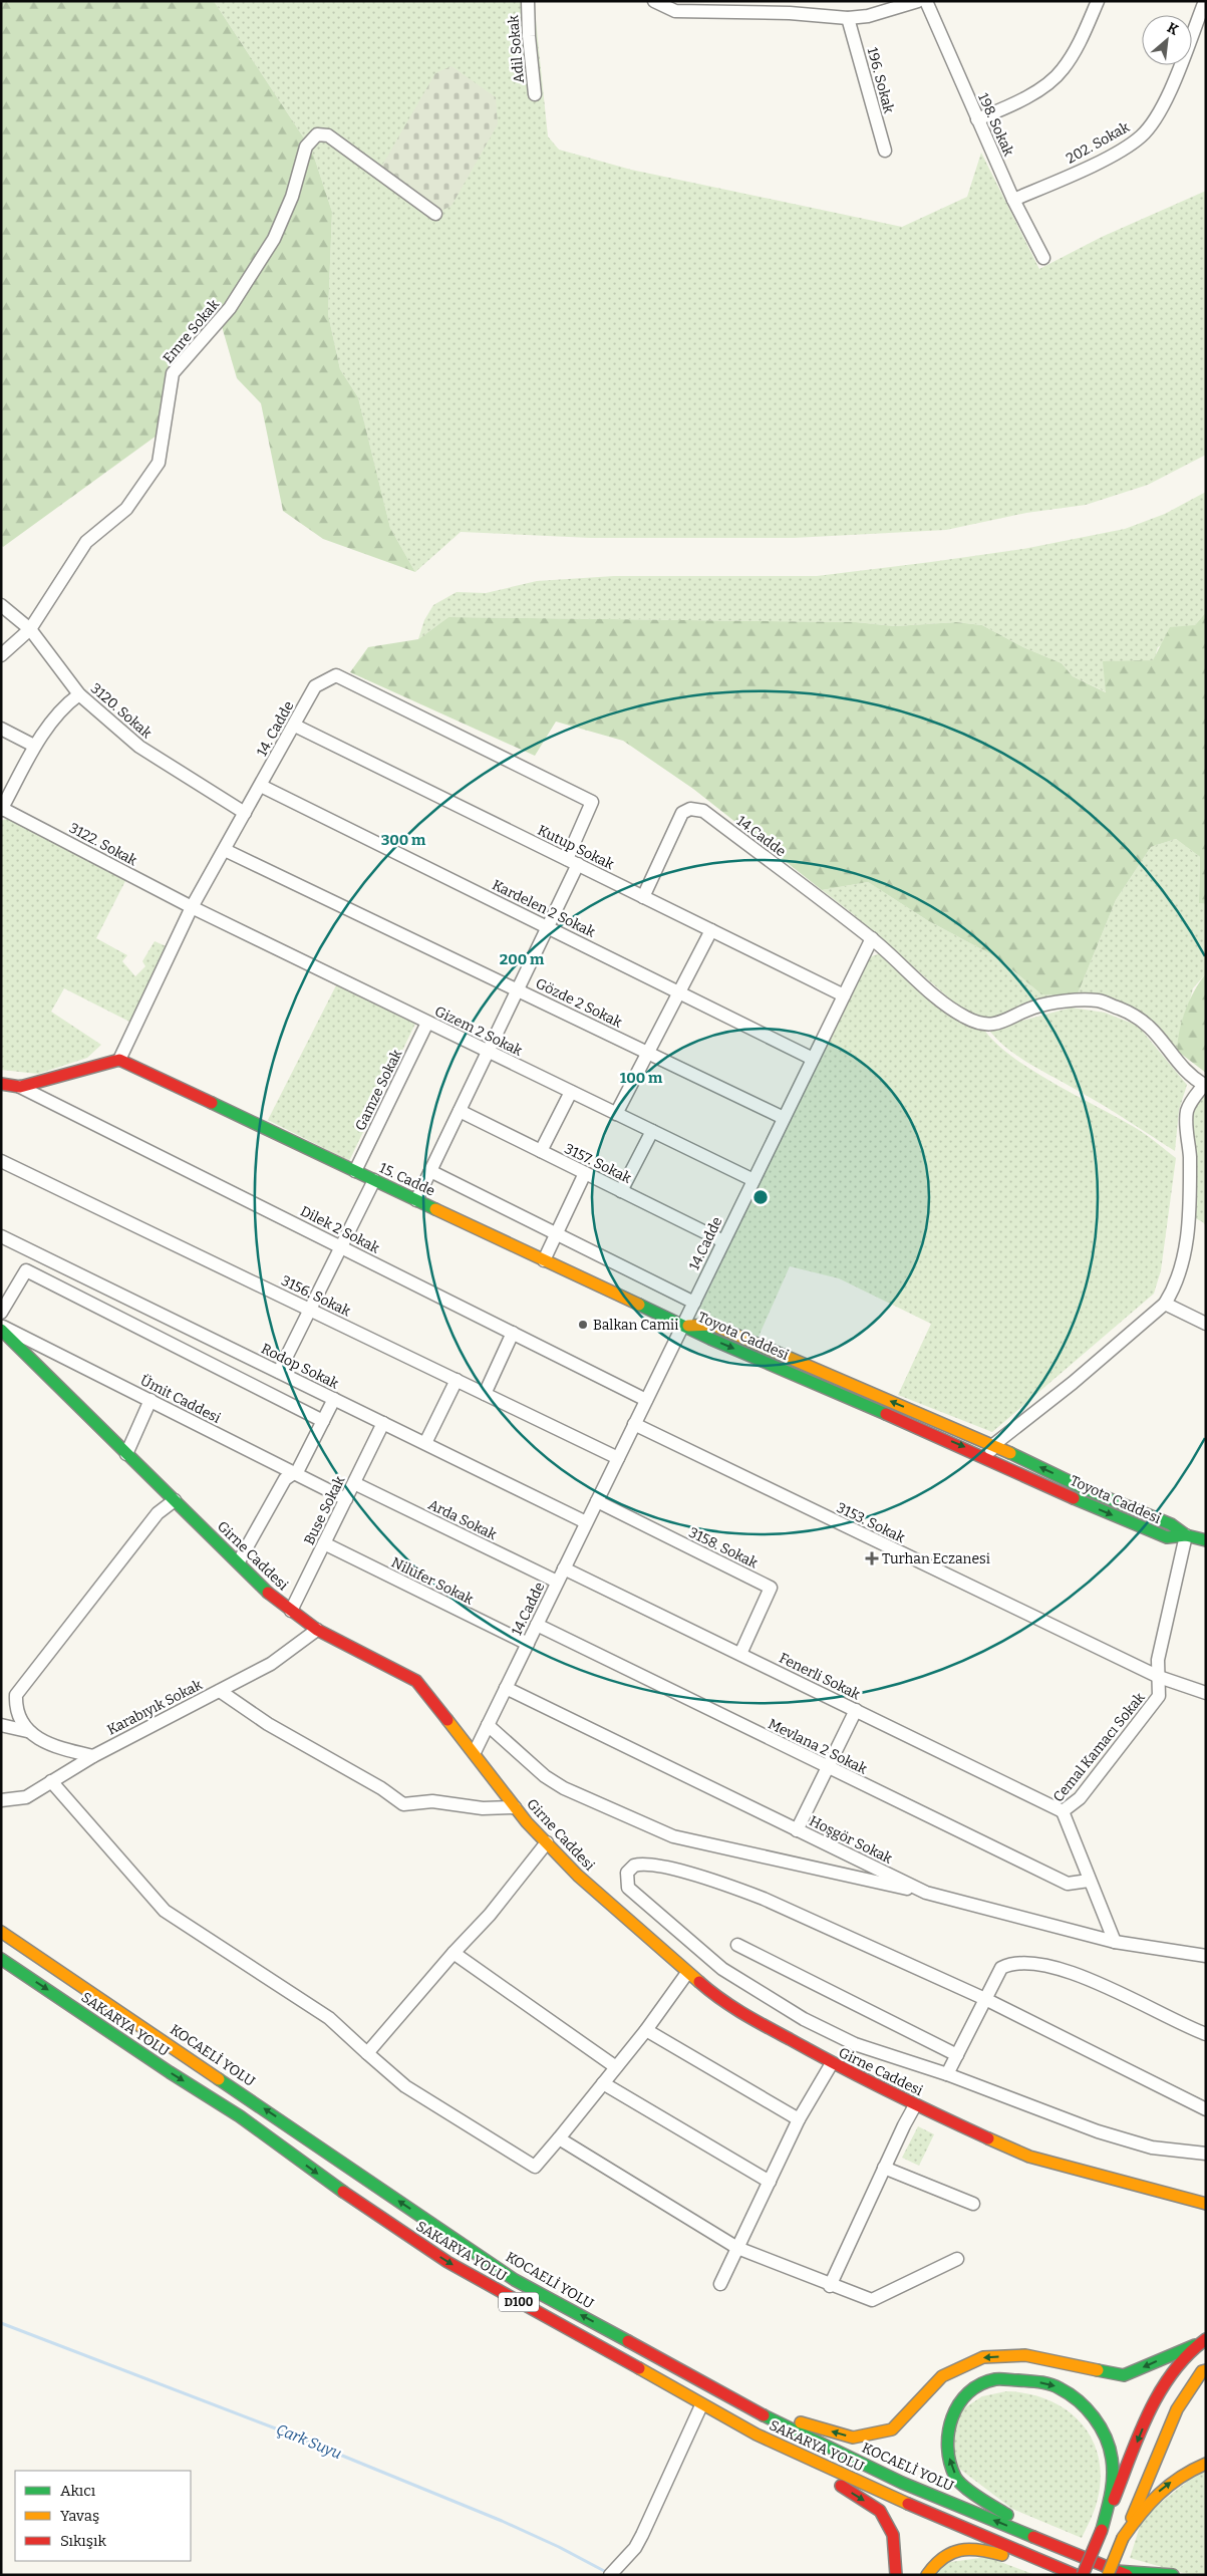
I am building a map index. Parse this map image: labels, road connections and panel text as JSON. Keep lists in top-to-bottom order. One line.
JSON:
{"streets":{"main road":["15. Cadde","Toyota Caddesi","Girne Caddesi","SAKARYA YOLU","KOCAELİ YOLU","D100"],"street":["Adil Sokak","196. Sokak","198. Sokak","202. Sokak","Emre Sokak","3120. Sokak","14. Cadde","14.Cadde","3122. Sokak","Kutup Sokak","Kardelen 2 Sokak","Gözde 2 Sokak","Gizem 2 Sokak","Gamze Sokak","3157. Sokak","Dilek 2 Sokak","3156. Sokak","Rodop Sokak","Ümit Caddesi","Buse Sokak","Arda Sokak","3153. Sokak","3158. Sokak","Nilüfer Sokak","Fenerli Sokak","Karabıyık Sokak","Mevlana 2 Sokak","Cemal Kamacı Sokak","Hoşgör Sokak"]},"crossings":[["198. Sokak","202. Sokak"],["Emre Sokak","3120. Sokak"],["3120. Sokak","14. Cadde"],["14. Cadde","3122. Sokak"],["14. Cadde","Kutup Sokak"],["14. Cadde","Kardelen 2 Sokak"],["14. Cadde","Gözde 2 Sokak"],["14. Cadde","Gizem 2 Sokak"],["14. Cadde","15. Cadde"],["14.Cadde","Kutup Sokak"],["14.Cadde","Kardelen 2 Sokak"],["14.Cadde","Gözde 2 Sokak"],["14.Cadde","Gizem 2 Sokak"],["14.Cadde","3157. Sokak"],["14.Cadde","15. Cadde"],["14.Cadde","Dilek 2 Sokak"],["14.Cadde","3156. Sokak"],["14.Cadde","Toyota Caddesi"],["14.Cadde","Rodop Sokak"],["14.Cadde","Arda Sokak"],["14.Cadde","3153. Sokak"],["14.Cadde","3158. Sokak"],["14.Cadde","Girne Caddesi"],["14.Cadde","Nilüfer Sokak"],["14.Cadde","Fenerli Sokak"],["14.Cadde","Mevlana 2 Sokak"],["14.Cadde","Hoşgör Sokak"],["3122. Sokak","Gizem 2 Sokak"],["Gizem 2 Sokak","Gamze Sokak"],["Gamze Sokak","15. Cadde"],["15. Cadde","Toyota Caddesi"],["Toyota Caddesi","Cemal Kamacı Sokak"],["Rodop Sokak","Buse Sokak"],["Ümit Caddesi","Buse Sokak"],["Buse Sokak","Arda Sokak"],["Buse Sokak","Girne Caddesi"],["Buse Sokak","Nilüfer Sokak"],["3153. Sokak","Cemal Kamacı Sokak"],["3158. Sokak","Fenerli Sokak"],["Girne Caddesi","Karabıyık Sokak"],["Fenerli Sokak","Cemal Kamacı Sokak"],["Mevlana 2 Sokak","Cemal Kamacı Sokak"],["Cemal Kamacı Sokak","Hoşgör Sokak"]],"one_way":["SAKARYA YOLU","KOCAELİ YOLU"],"water":["Çark Suyu"],"places":{"other":["Balkan Camii"],"health":["Turhan Eczanesi"]},"legend":["Akıcı","Yavaş","Sıkışık"],"north":"top right","rings":["300 m","200 m","100 m"]}
